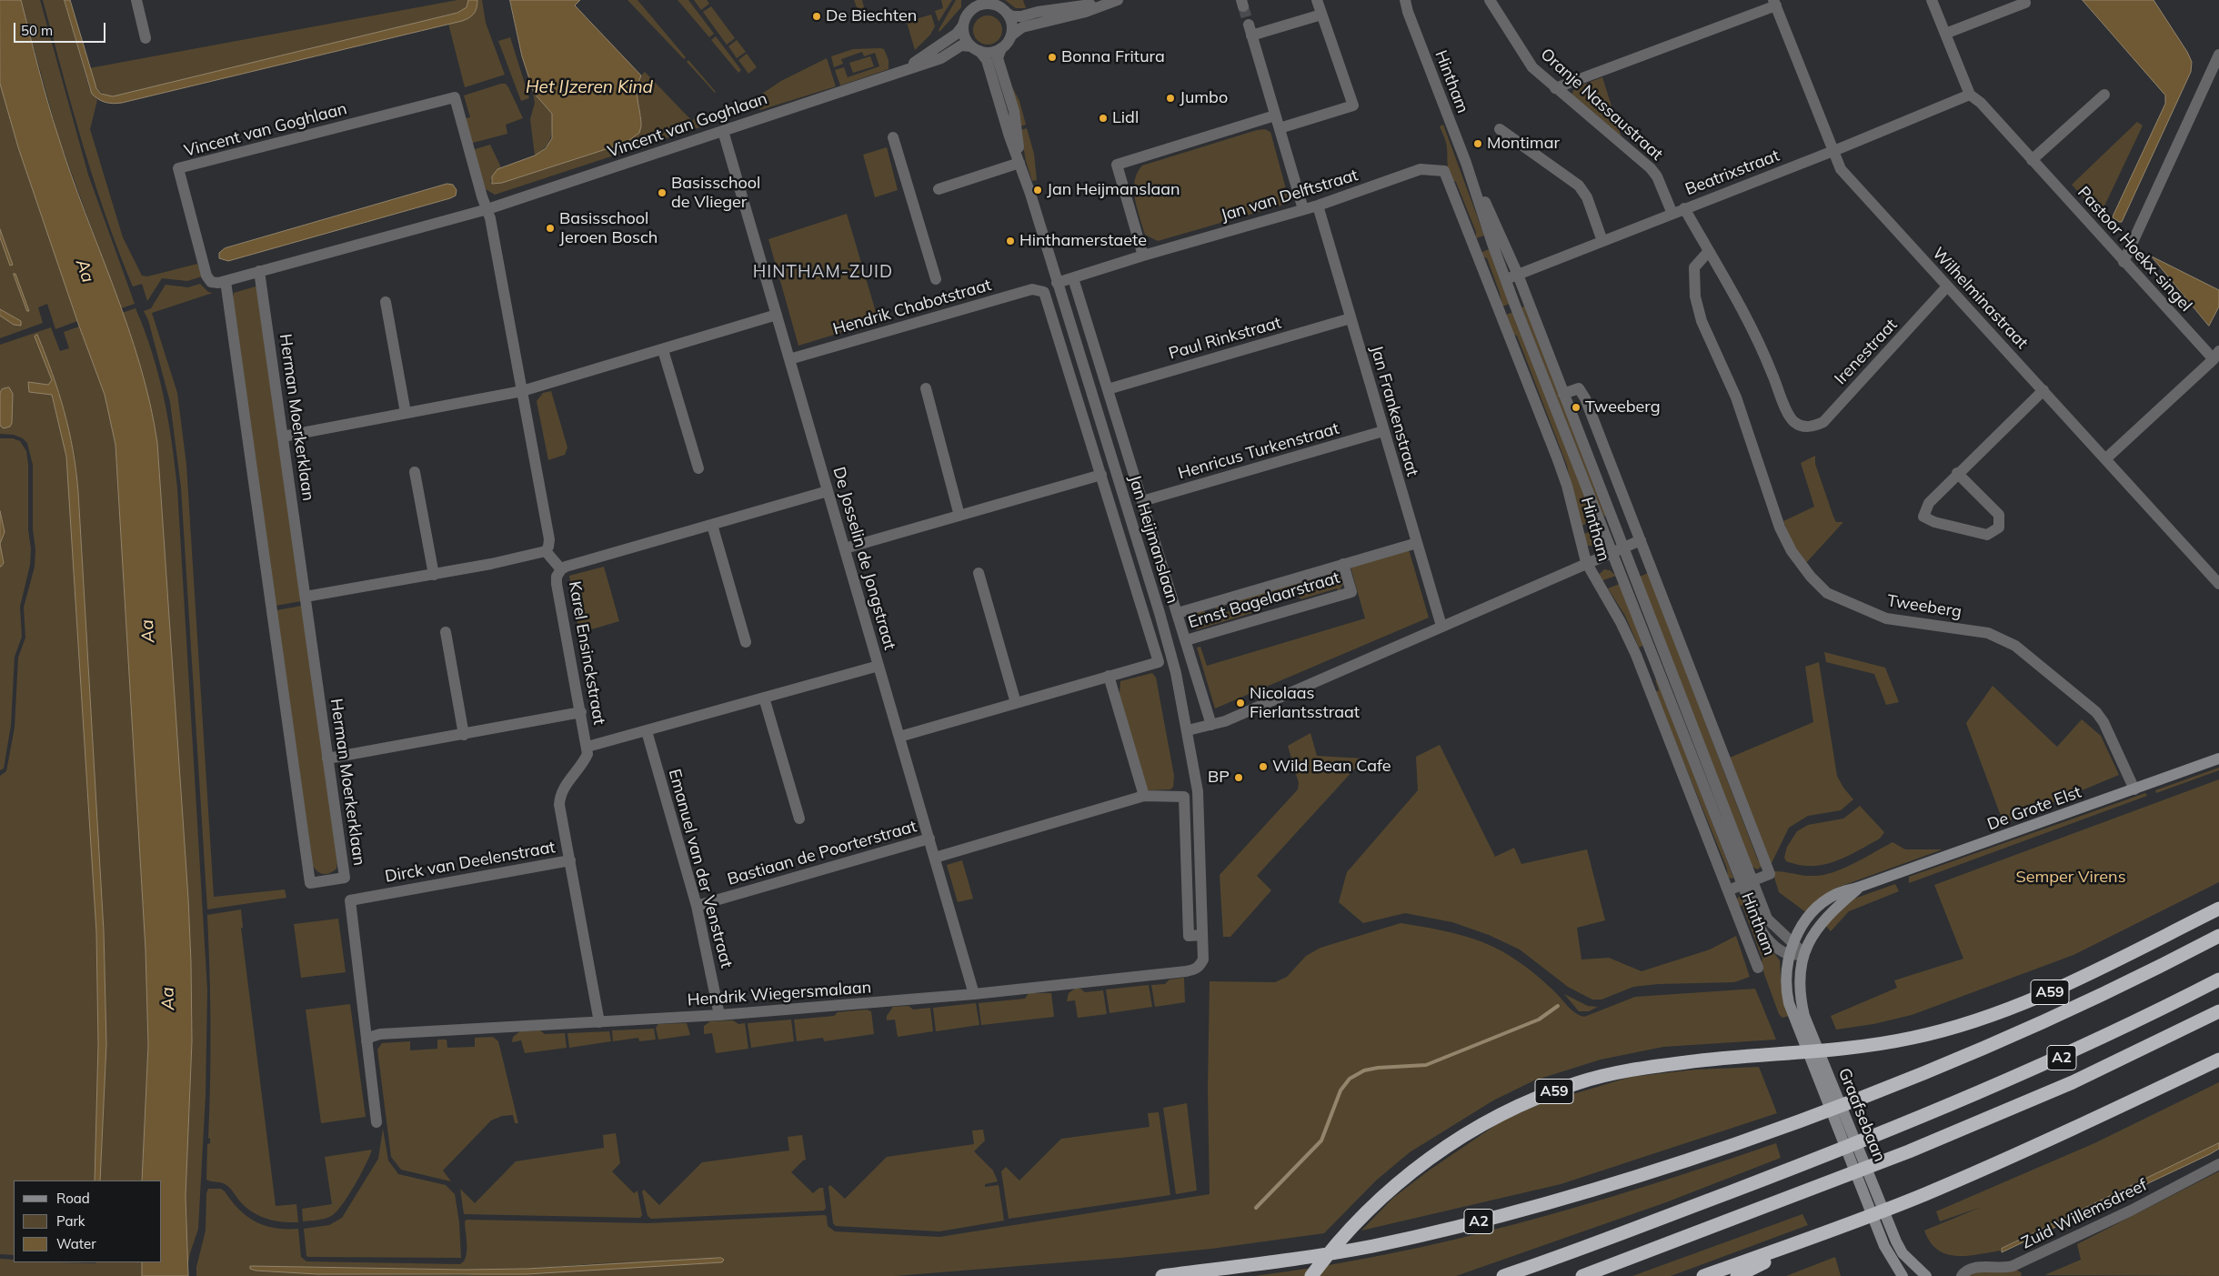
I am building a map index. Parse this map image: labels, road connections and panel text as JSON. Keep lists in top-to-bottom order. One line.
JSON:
{"streets":{"highway":["A59","A2"],"main road":["De Grote Elst","Graafsebaan"],"street":["Hintham","Oranje Nassaustraat","Vincent van Goghlaan","Beatrixstraat","Jan van Delftstraat","Pastoor Hoekx-singel","Wilhelminastraat","Hendrik Chabotstraat","Paul Rinkstraat","Irenestraat","Jan Frankenstraat","Herman Moerkerklaan","Henricus Turkenstraat","Jan Heijmanslaan","De Josselin de Jongstraat","Ernst Bagelaarstraat","Tweeberg","Karel Ensinckstraat","Bastiaan de Poorterstraat","Dirck van Deelenstraat","Emanuel van der Venstraat","Hendrik Wiegersmalaan","Zuid Willemsdreef"]},"crossings":[["Hintham","Beatrixstraat"],["Hintham","Jan van Delftstraat"],["Hintham","De Grote Elst"],["Hintham","Graafsebaan"],["Oranje Nassaustraat","Beatrixstraat"],["Vincent van Goghlaan","Herman Moerkerklaan"],["Vincent van Goghlaan","Jan Heijmanslaan"],["Vincent van Goghlaan","De Josselin de Jongstraat"],["Beatrixstraat","Pastoor Hoekx-singel"],["Beatrixstraat","Wilhelminastraat"],["Jan van Delftstraat","Jan Frankenstraat"],["Jan van Delftstraat","Jan Heijmanslaan"],["Wilhelminastraat","Irenestraat"],["Hendrik Chabotstraat","Jan Heijmanslaan"],["Hendrik Chabotstraat","De Josselin de Jongstraat"],["Paul Rinkstraat","Jan Frankenstraat"],["Paul Rinkstraat","Jan Heijmanslaan"],["Irenestraat","Tweeberg"],["Jan Frankenstraat","Henricus Turkenstraat"],["Jan Frankenstraat","Ernst Bagelaarstraat"],["Henricus Turkenstraat","Jan Heijmanslaan"],["Jan Heijmanslaan","Ernst Bagelaarstraat"],["Jan Heijmanslaan","Hendrik Wiegersmalaan"],["De Josselin de Jongstraat","Bastiaan de Poorterstraat"],["De Josselin de Jongstraat","Hendrik Wiegersmalaan"],["Tweeberg","De Grote Elst"],["Karel Ensinckstraat","Dirck van Deelenstraat"],["Karel Ensinckstraat","Hendrik Wiegersmalaan"],["De Grote Elst","Graafsebaan"],["Bastiaan de Poorterstraat","Emanuel van der Venstraat"],["Dirck van Deelenstraat","Hendrik Wiegersmalaan"],["Emanuel van der Venstraat","Hendrik Wiegersmalaan"]],"districts":["HINTHAM-ZUID"],"water":["Het IJzeren Kind","Aa"],"parks":["Semper Virens"],"places":["De Biechten","Bonna Fritura","Jumbo","Lidl","Montimar","Jan Heijmanslaan","Basisschool de Vlieger","Basisschool Jeroen Bosch","Hinthamerstaete","Tweeberg","Nicolaas Fierlantsstraat","Wild Bean Cafe","BP"],"legend":["Road","Park","Water"],"scale_bar":"50 m"}
